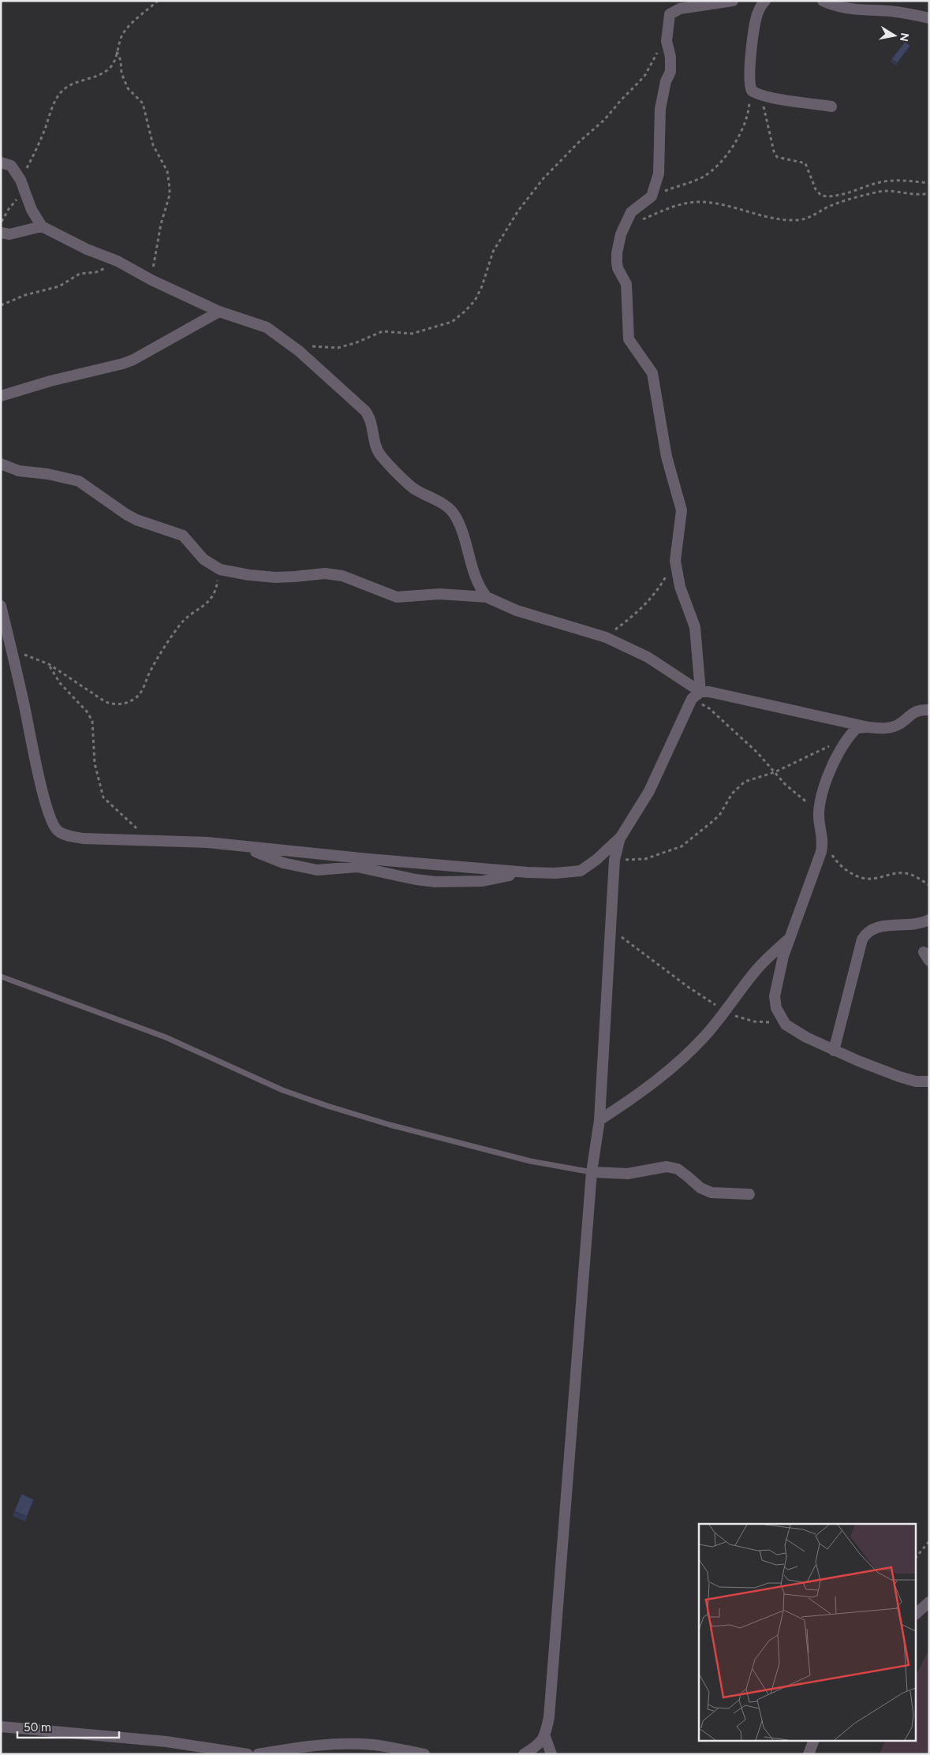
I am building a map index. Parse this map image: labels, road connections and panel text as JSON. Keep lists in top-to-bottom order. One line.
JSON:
{"scale_bar":"50 m","north":"right"}
